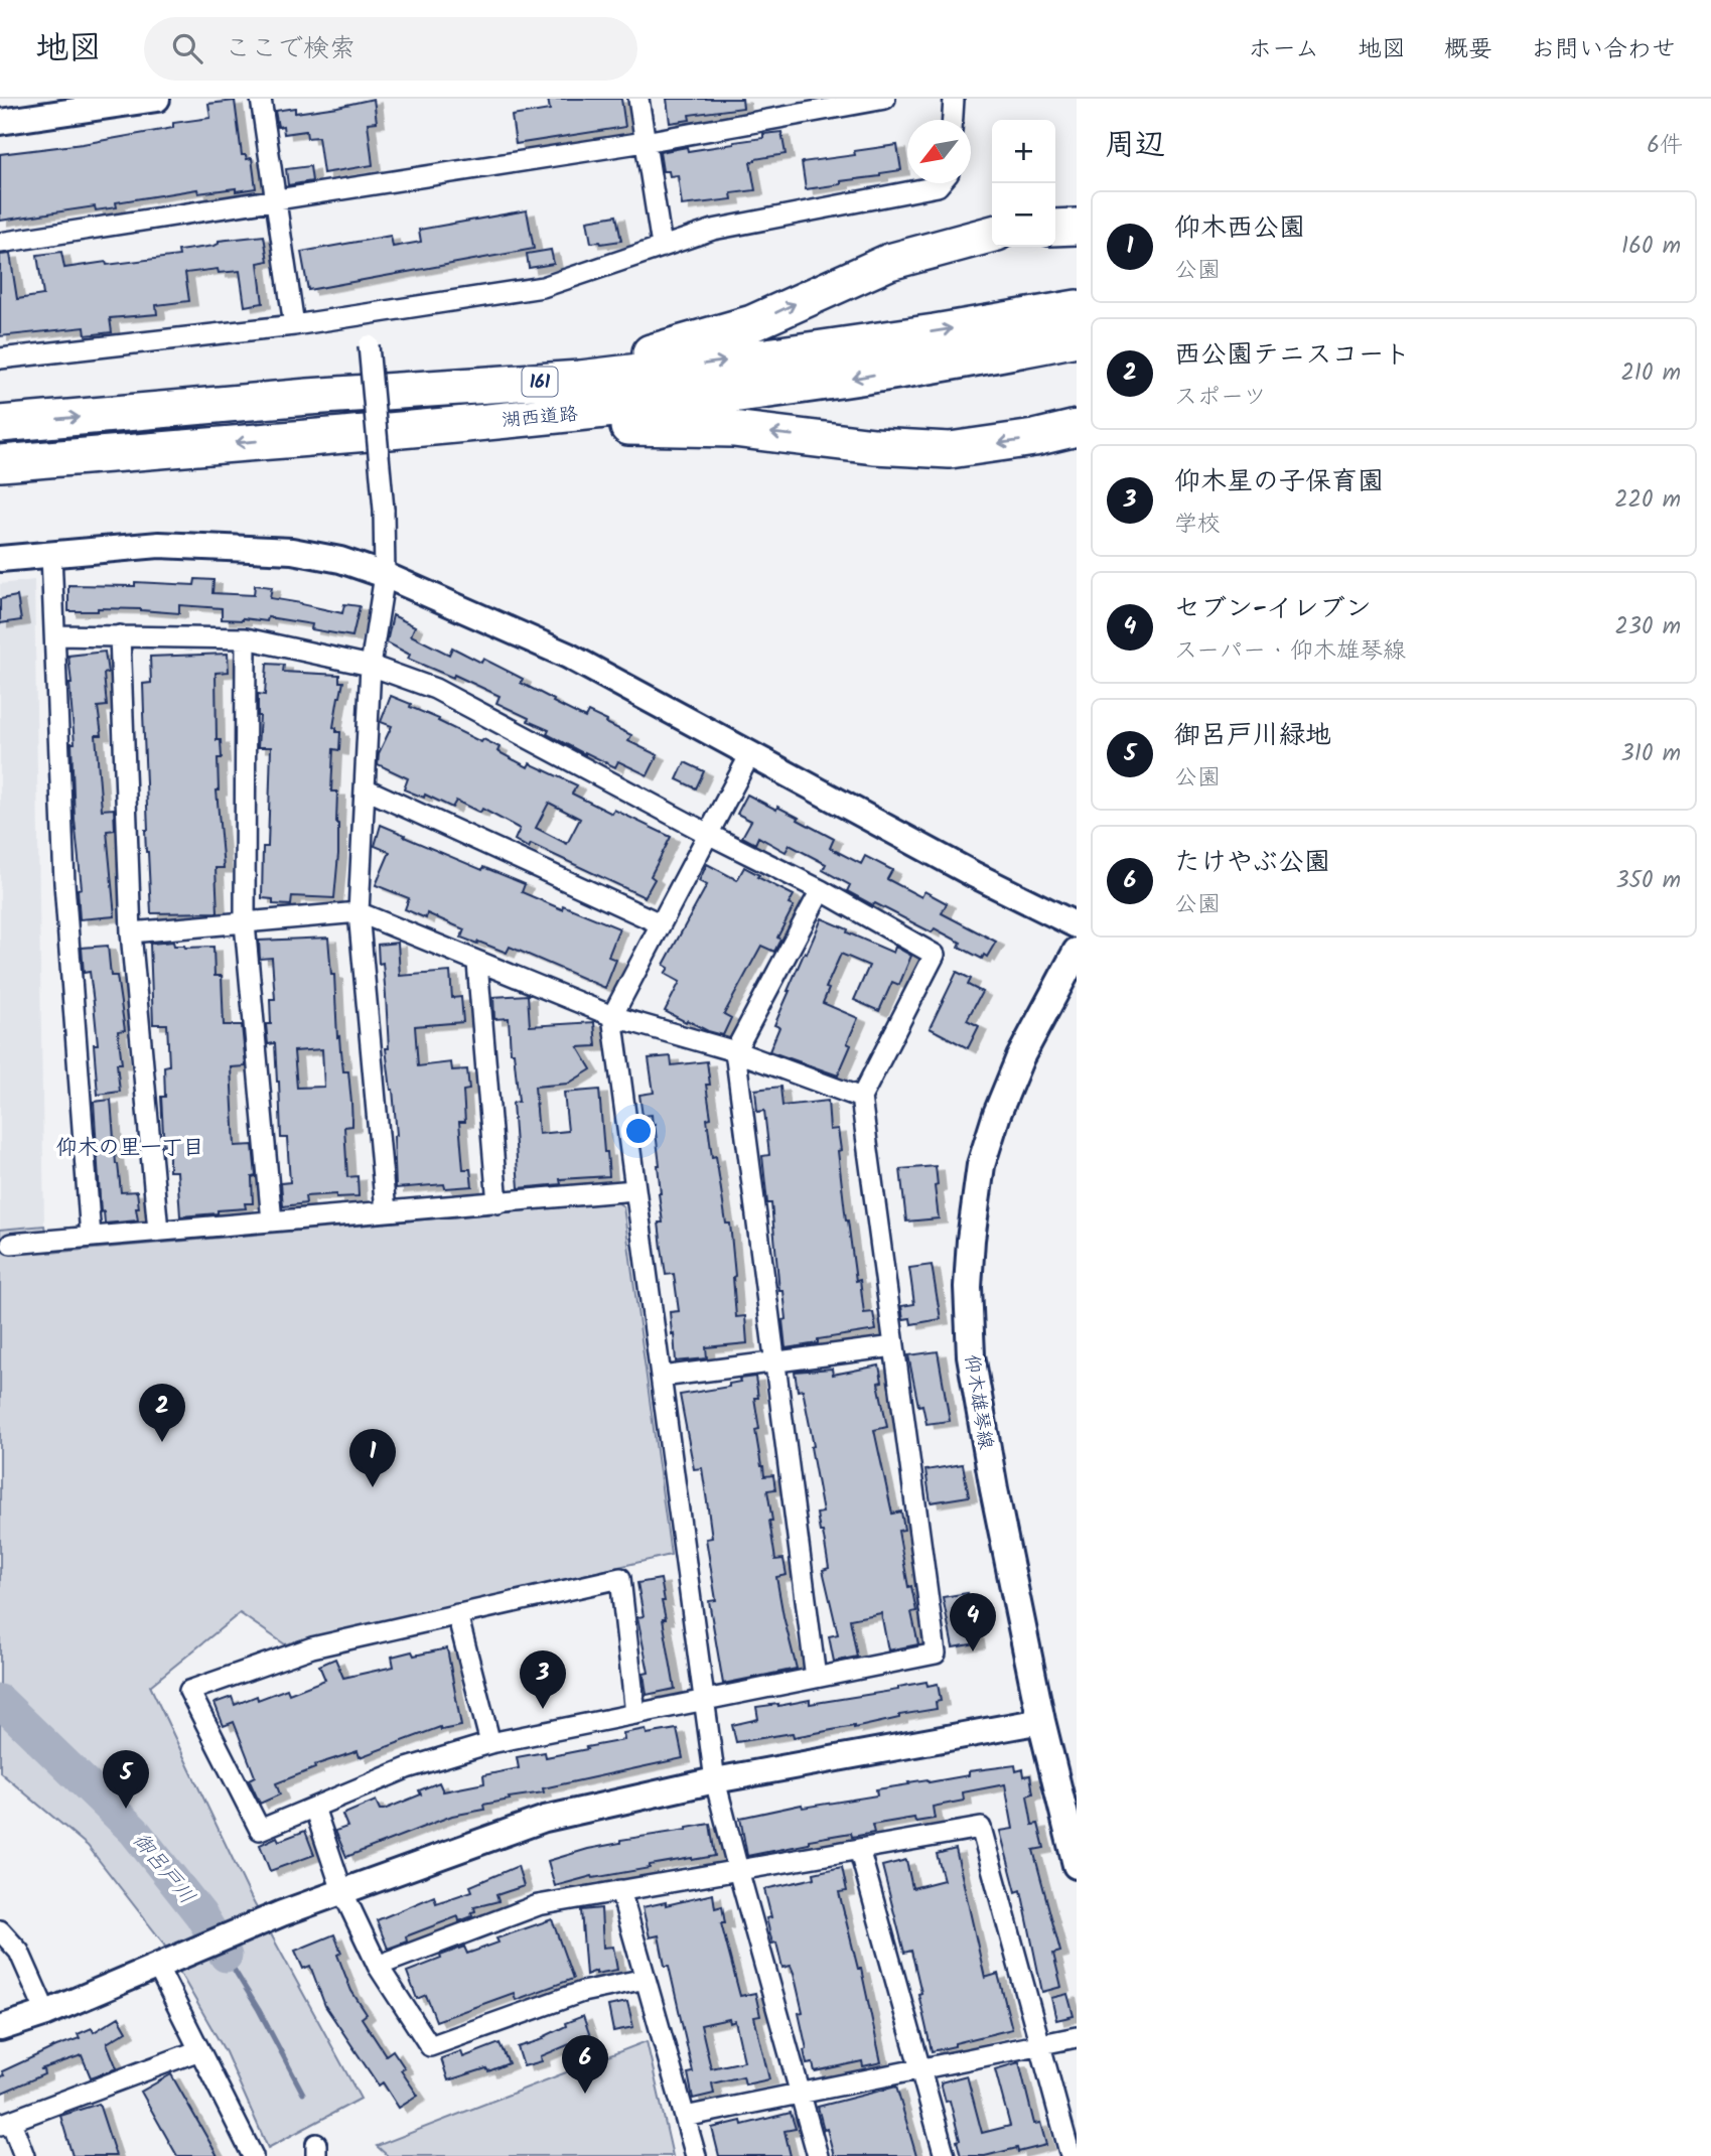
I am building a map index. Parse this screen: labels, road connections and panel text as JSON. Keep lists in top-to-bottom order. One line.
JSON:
{"streets":{"highway":["161","湖西道路"],"main road":["仰木雄琴線"]},"districts":["仰木の里一丁目"],"water":["御呂戸川"],"north":"bottom left","page":{"header":"地図","search":"ここで検索","nav":["ホーム","地図","概要","お問い合わせ"],"heading":["周辺","6件"],"map_buttons":["+","−"],"list":[{"mark":"1","name":"仰木西公園","note":"公園","value":"160 m"},{"mark":"2","name":"西公園テニスコート","note":"スポーツ","value":"210 m"},{"mark":"3","name":"仰木星の子保育園","note":"学校","value":"220 m"},{"mark":"4","name":"セブン-イレブン","note":"スーパー · 仰木雄琴線","value":"230 m"},{"mark":"5","name":"御呂戸川緑地","note":"公園","value":"310 m"},{"mark":"6","name":"たけやぶ公園","note":"公園","value":"350 m"}],"pins":["2","1","4","3","5","6"]}}
